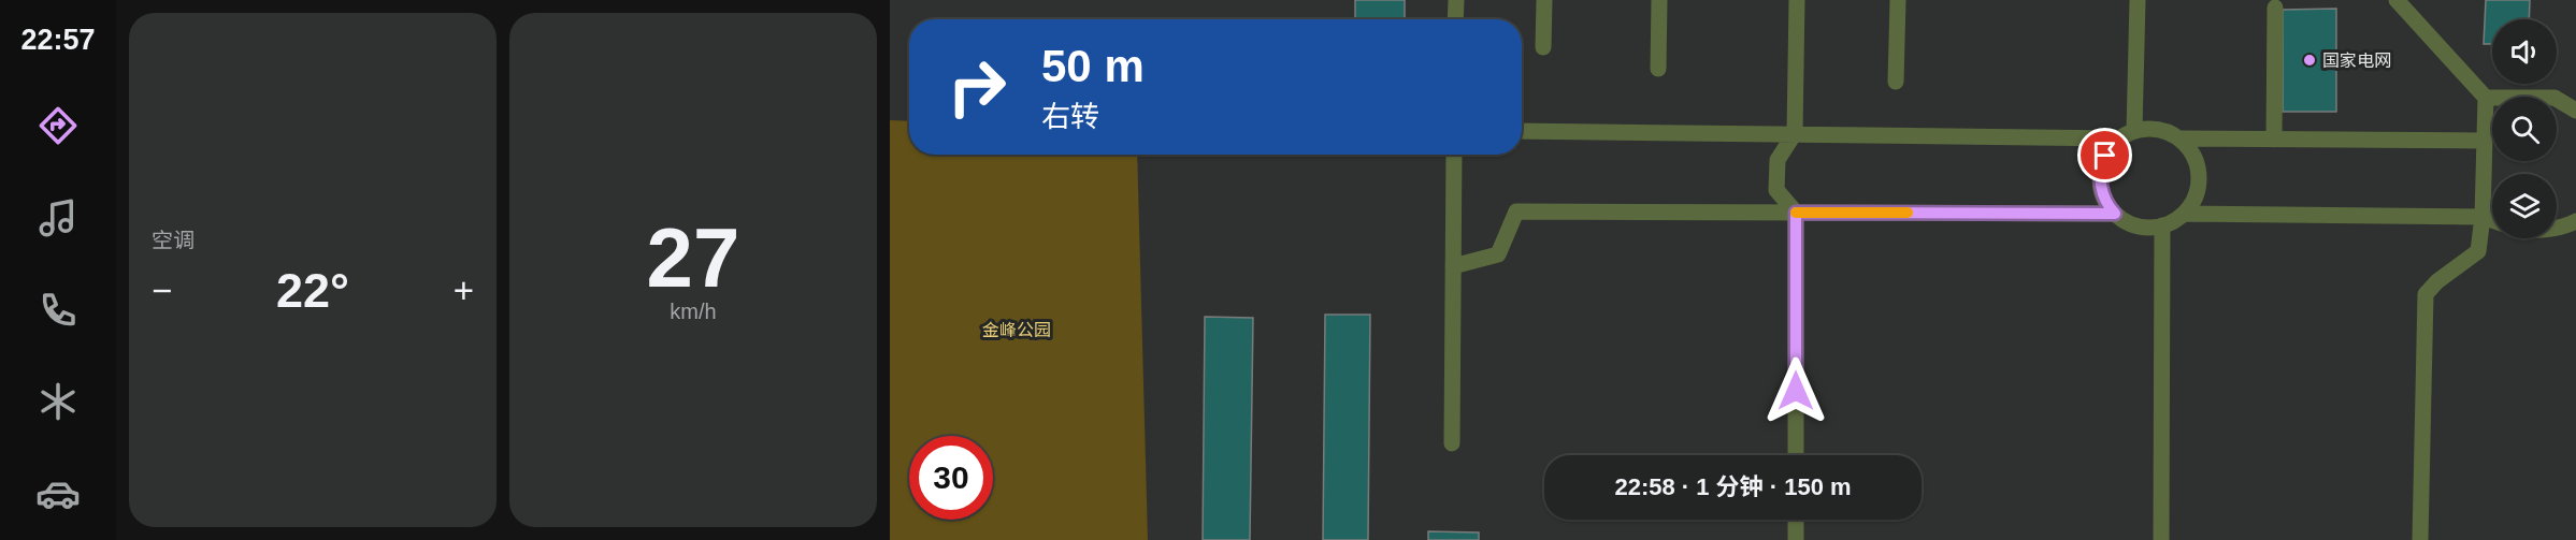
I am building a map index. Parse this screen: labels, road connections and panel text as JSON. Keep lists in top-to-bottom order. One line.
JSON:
{"parks":["金峰公园"],"places":["国家电网"],"page":{"tabs":"22:57","tile":["空调",["27","km/h"]],"turn":["50 m","右转"],"heat":["−","22°","+"],"limit":"30","trip":"22:58 · 1 分钟 · 150 m"}}
